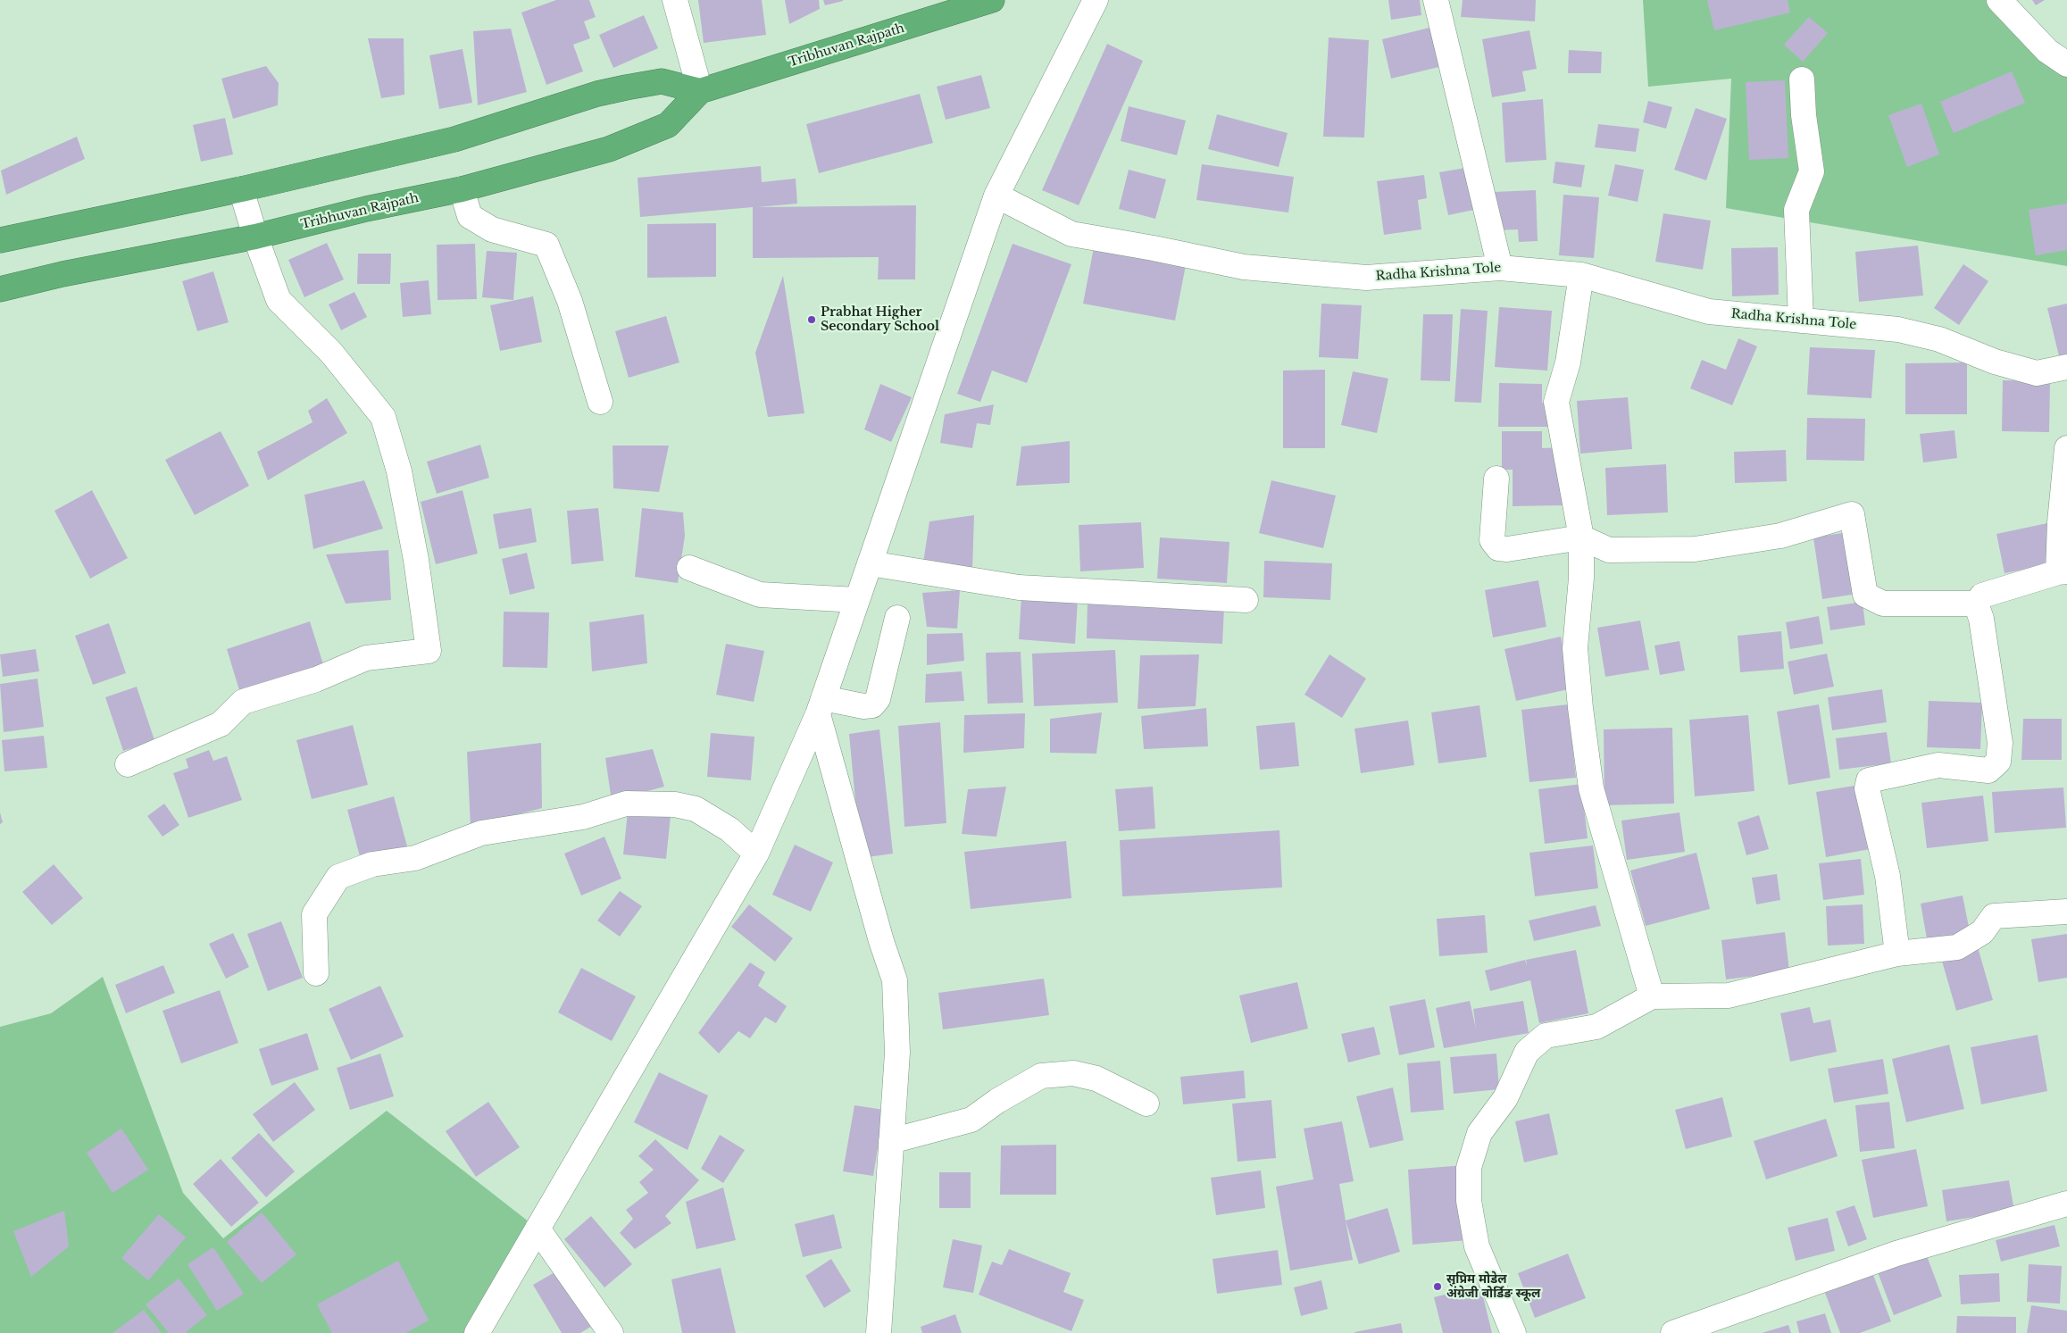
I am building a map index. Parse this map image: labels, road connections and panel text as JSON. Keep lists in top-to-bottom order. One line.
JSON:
{"streets":{"highway":["Tribhuvan Rajpath"],"street":["Radha Krishna Tole"]},"places":["Prabhat Higher Secondary School","सुप्रिम मोडेल अंग्रेजी बोर्डिङ स्कूल"]}
